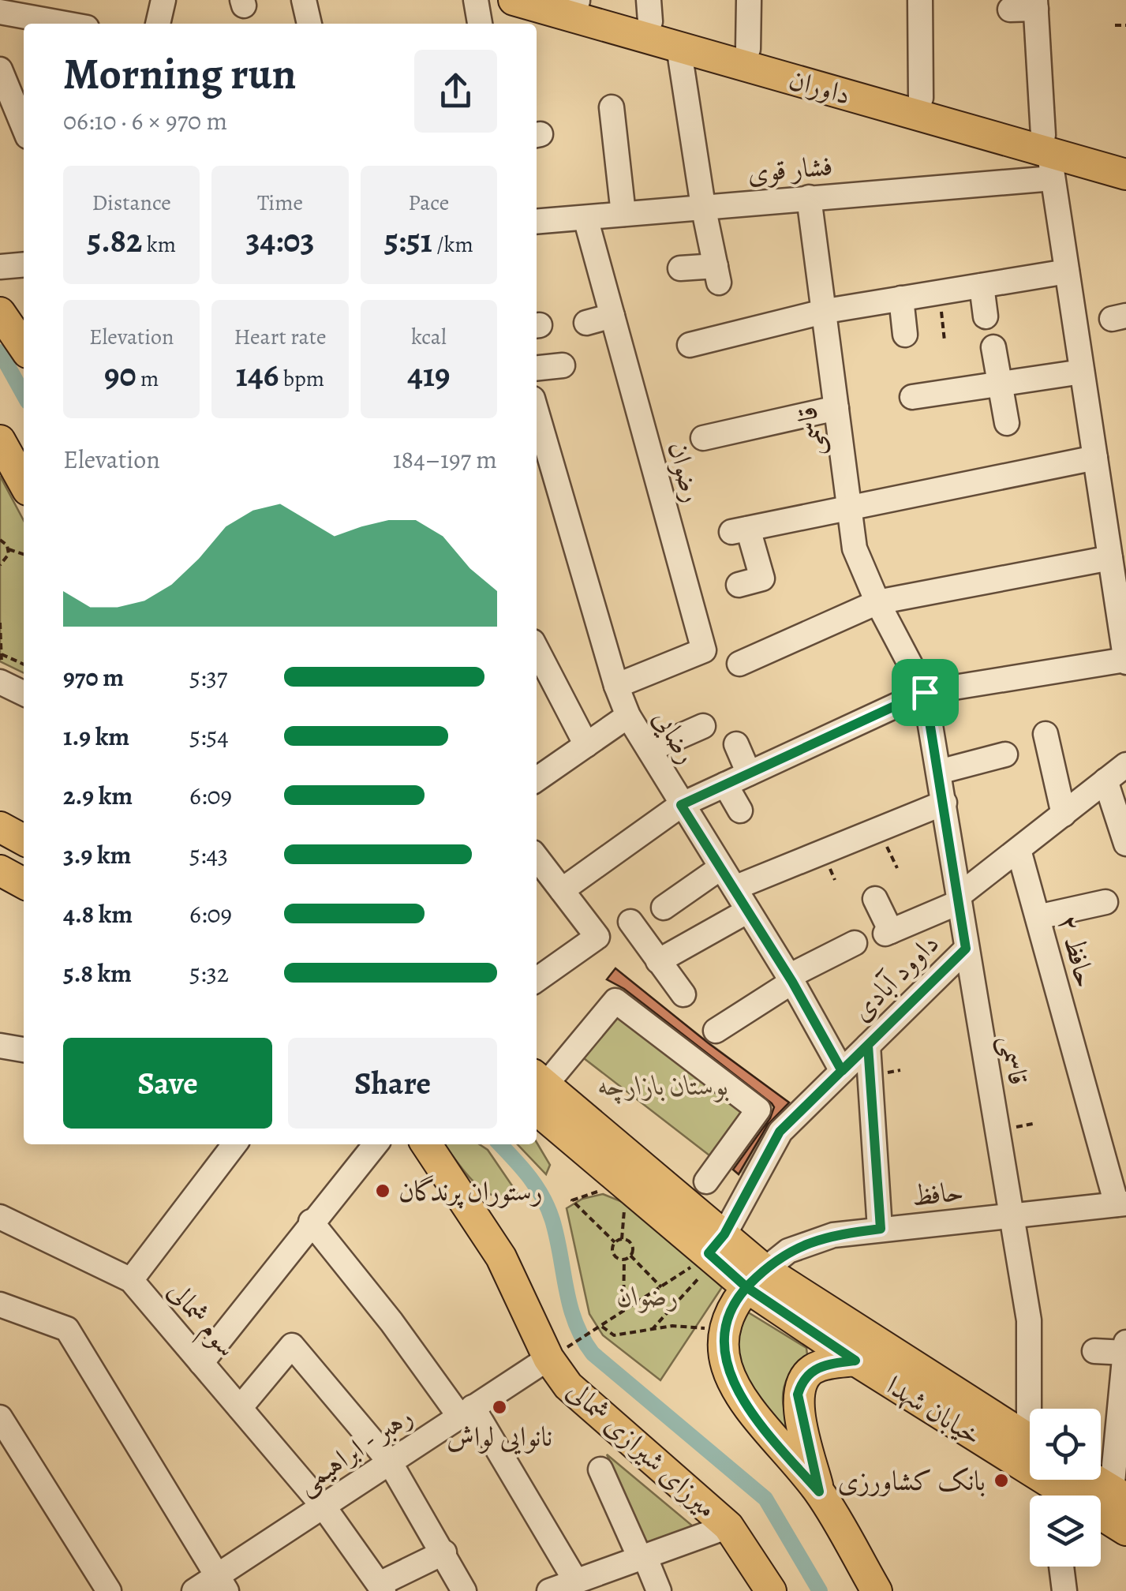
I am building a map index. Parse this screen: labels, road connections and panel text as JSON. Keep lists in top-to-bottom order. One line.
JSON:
{"streets":{"main road":["داوران","خیابان شهدا","میرزای شیرازی شمالی"],"street":["فشار قوی","قاسمی","رضوان","رضایی","حافظ ۲","داوود آبادی","حافظ","سوم شمالی","رهبر - ابراهیمی"]},"crossings":[["داوران","فشار قوی"],["فشار قوی","قاسمی"],["فشار قوی","رضوان"],["قاسمی","داوود آبادی"],["قاسمی","حافظ"],["رضوان","رضایی"],["رضایی","داوود آبادی"],["حافظ ۲","حافظ"],["داوود آبادی","خیابان شهدا"],["حافظ","خیابان شهدا"],["سوم شمالی","رهبر - ابراهیمی"],["میرزای شیرازی شمالی","رهبر - ابراهیمی"]],"parks":["بوستان بازارچه","رضوان"],"places":["رستوران پرندگان","نانوایی لواش","بانک کشاورزی"],"page":{"heading":["Morning run","06:10 · 6 × 970 m"],"stats":[["Distance","5.82 km"],["Time","34:03"],["Pace","5:51 /km"],["Elevation","90 m"],["Heart rate","146 bpm"],["kcal","419"]],"chart":["Elevation","184–197 m"],"list":[{"name":"970 m","note":"5:37"},{"name":"1.9 km","note":"5:54"},{"name":"2.9 km","note":"6:09"},{"name":"3.9 km","note":"5:43"},{"name":"4.8 km","note":"6:09"},{"name":"5.8 km","note":"5:32"}],"buttons":["Save","Share"]}}
